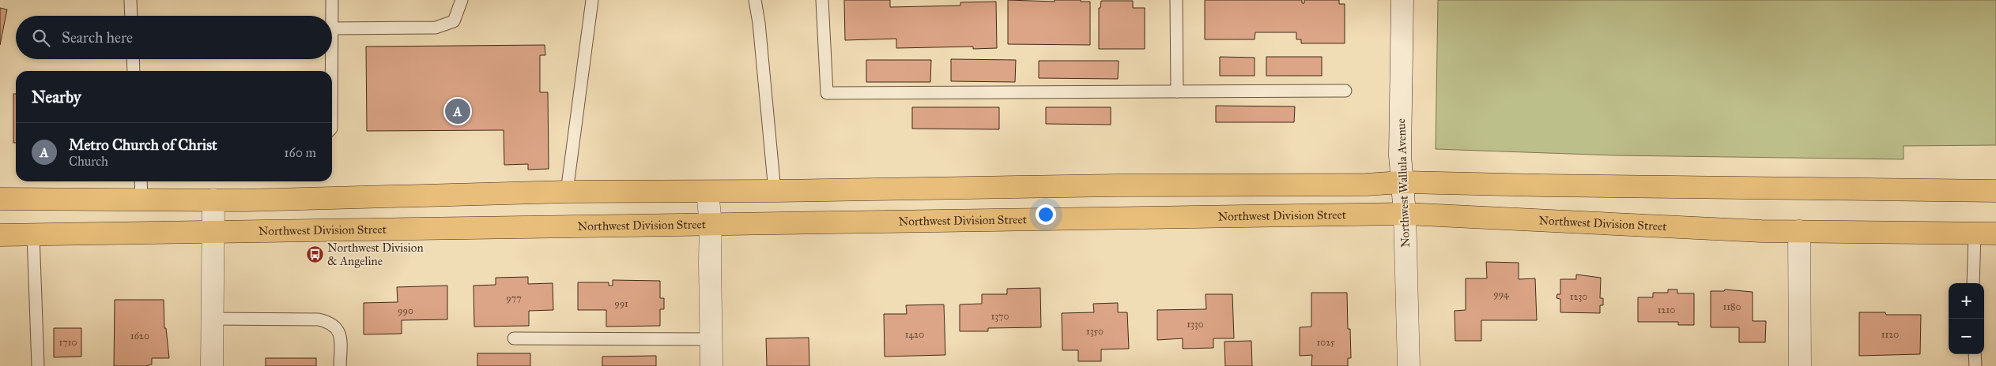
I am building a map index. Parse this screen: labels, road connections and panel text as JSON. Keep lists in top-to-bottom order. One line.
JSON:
{"streets":{"main road":["Northwest Division Street"],"street":["Northwest Wallula Avenue"]},"crossings":[["Northwest Wallula Avenue","Northwest Division Street"]],"places":{"bus stop":["Northwest Division & Angeline"]},"house_numbers":["994","1230","977","991","1180","1210","990","1370","1330","1350","1420","1120","1620","1710","1025"],"page":{"search":"Search here","heading":"Nearby","pins":"A","list":[{"mark":"A","name":"Metro Church of Christ","note":"Church","value":"160 m"}],"map_buttons":["+","−"]}}
